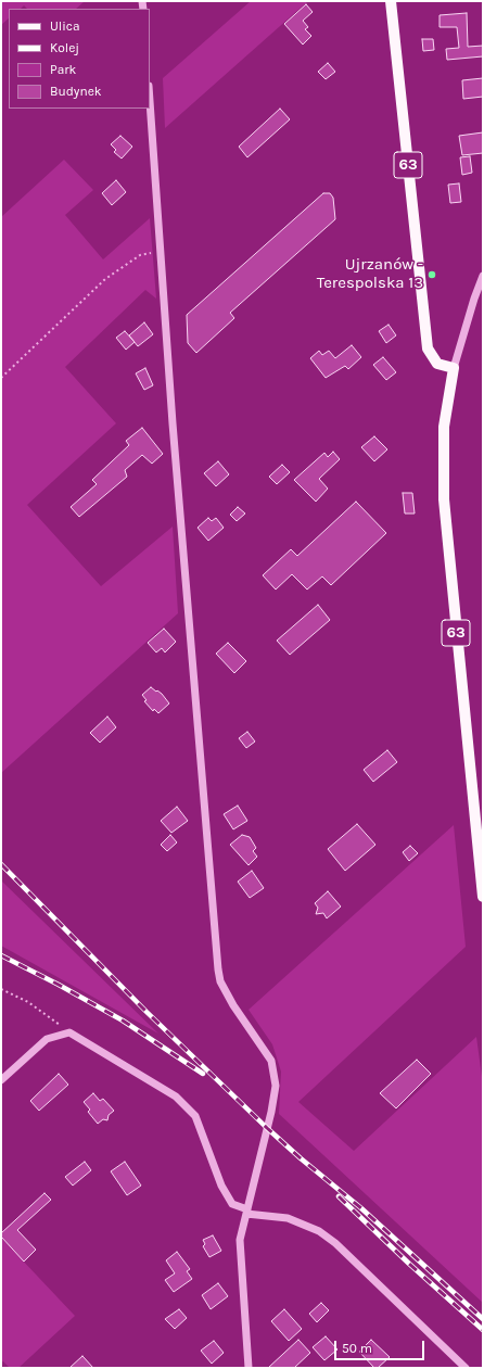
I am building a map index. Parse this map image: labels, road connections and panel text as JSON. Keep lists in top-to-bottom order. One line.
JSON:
{"streets":{"main road":["63"]},"places":["Ujrzanów - Terespolska 13"],"legend":["Ulica","Kolej","Park","Budynek"],"scale_bar":"50 m"}
